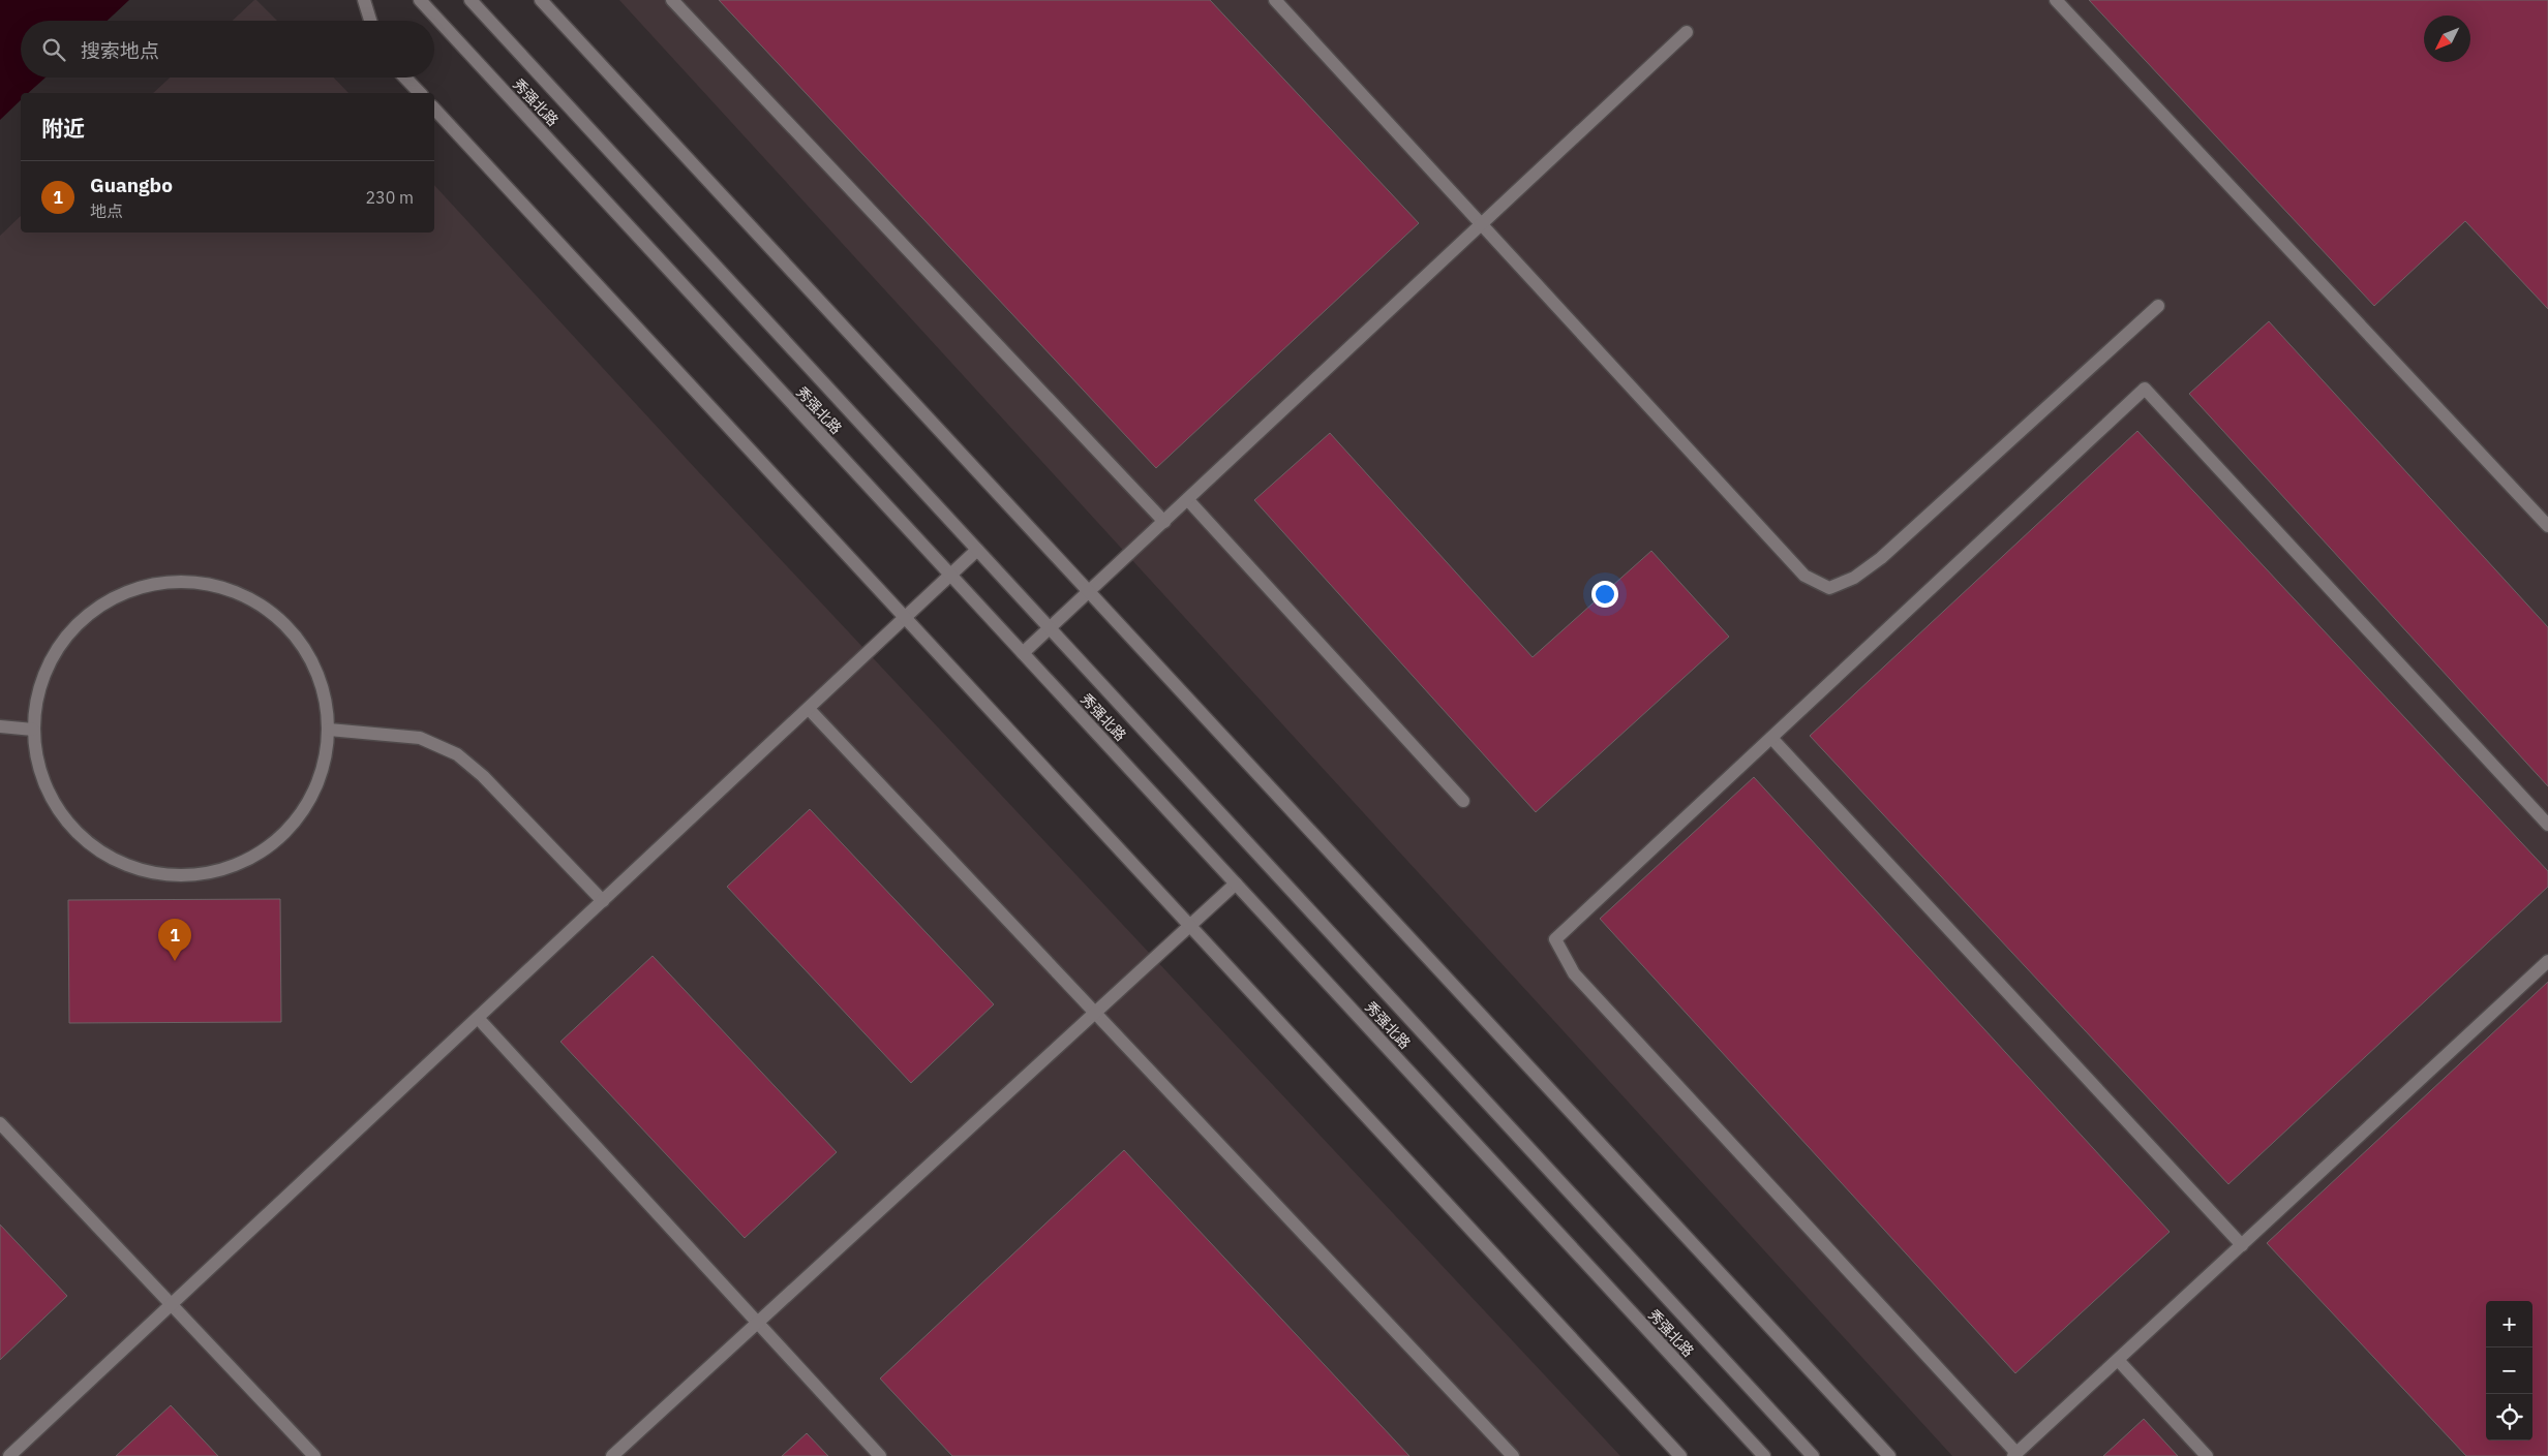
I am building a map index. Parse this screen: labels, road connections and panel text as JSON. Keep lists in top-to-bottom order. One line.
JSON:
{"streets":{"street":["秀强北路"]},"north":"bottom left","page":{"search":"搜索地点","heading":"附近","list":[{"mark":"1","name":"Guangbo","note":"地点","value":"230 m"}],"pins":"1","map_buttons":["+","−"]}}
